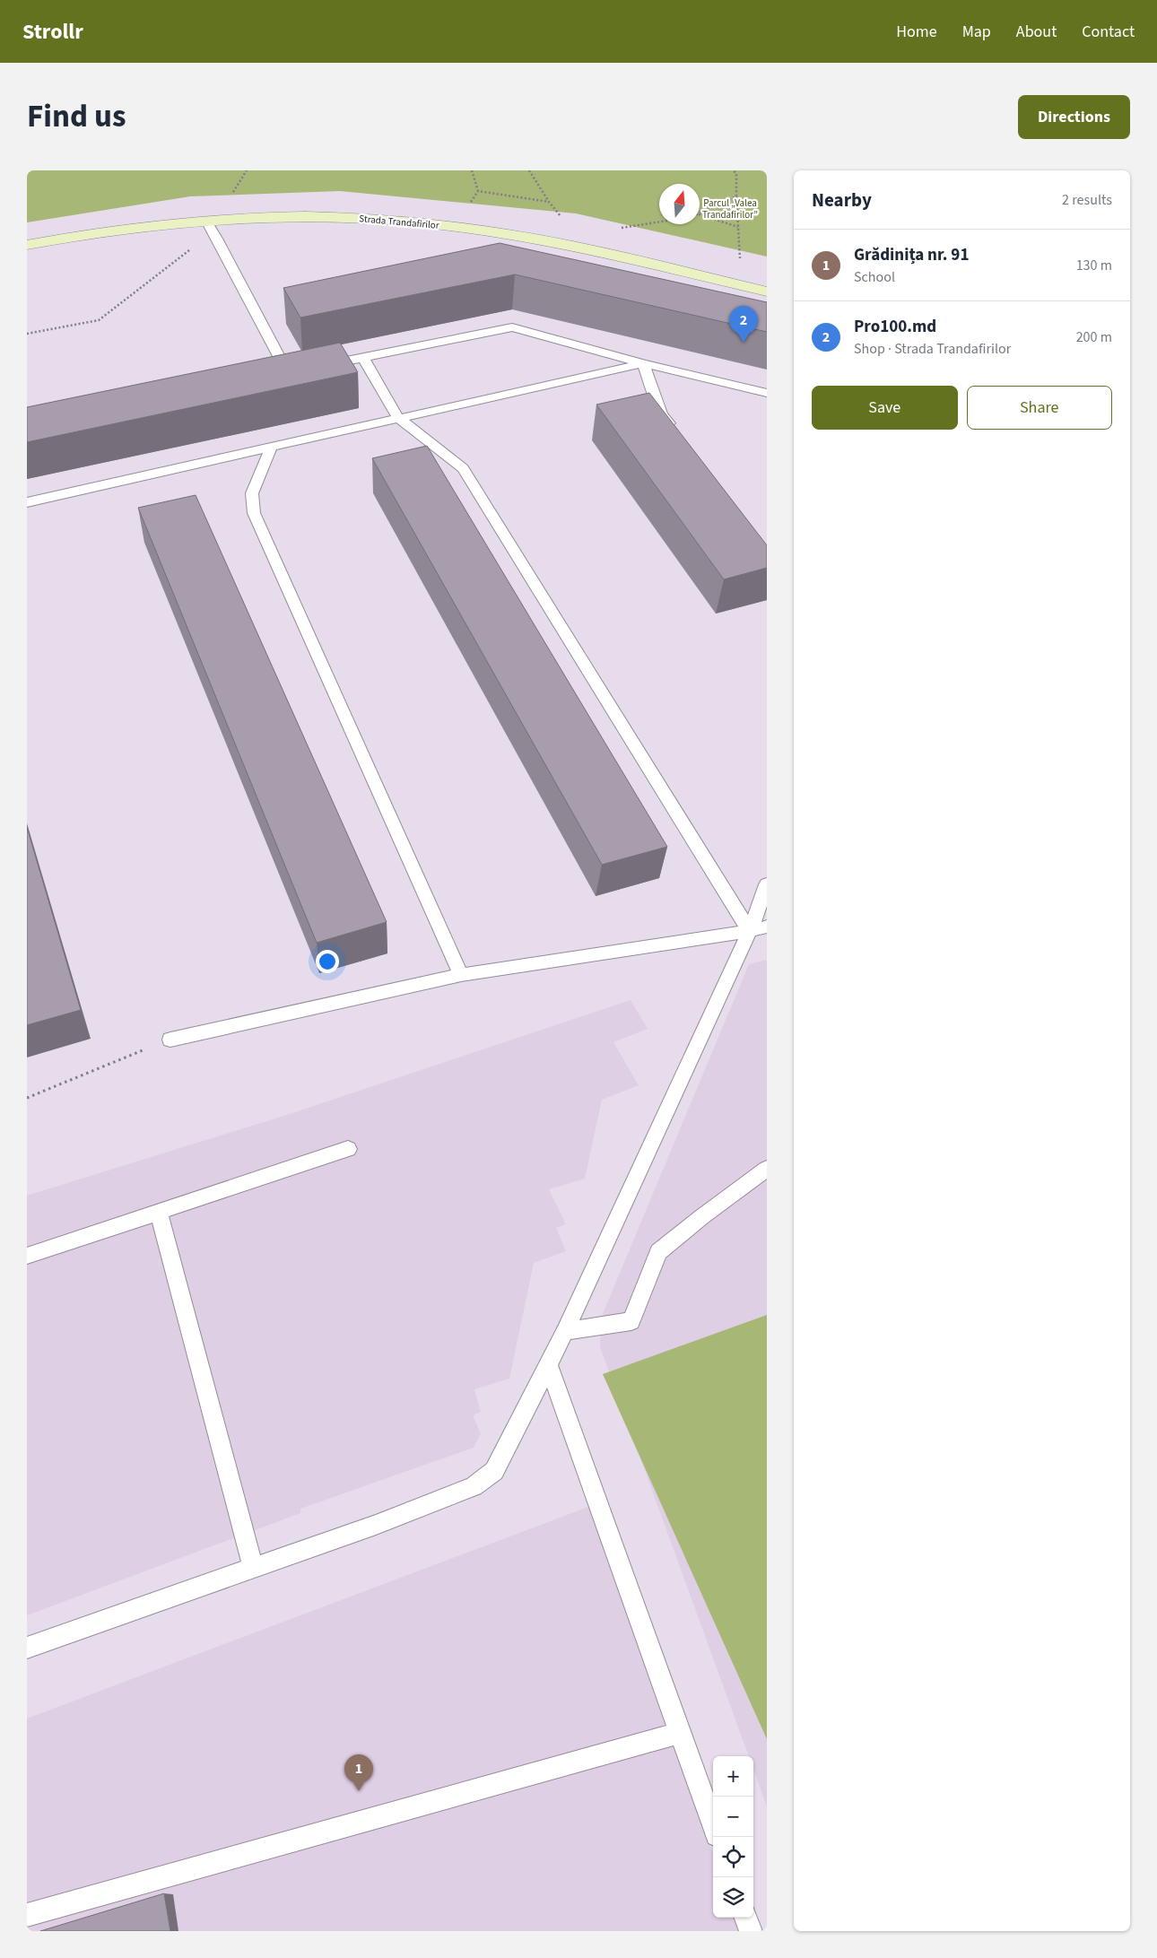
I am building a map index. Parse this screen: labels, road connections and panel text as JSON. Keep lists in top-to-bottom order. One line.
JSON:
{"streets":{"main road":["Strada Trandafirilor"]},"parks":["Parcul „Valea Trandafirilor”"],"north":"top","page":{"header":"Strollr","nav":["Home","Map","About","Contact"],"title":"Find us","buttons":["Directions",["Save","Share"]],"heading":["Nearby","2 results"],"list":[{"mark":"1","name":"Grădinița nr. 91","note":"School","value":"130 m"},{"mark":"2","name":"Pro100.md","note":"Shop · Strada Trandafirilor","value":"200 m"}],"pins":["2","1"],"map_buttons":["+","−"]}}
